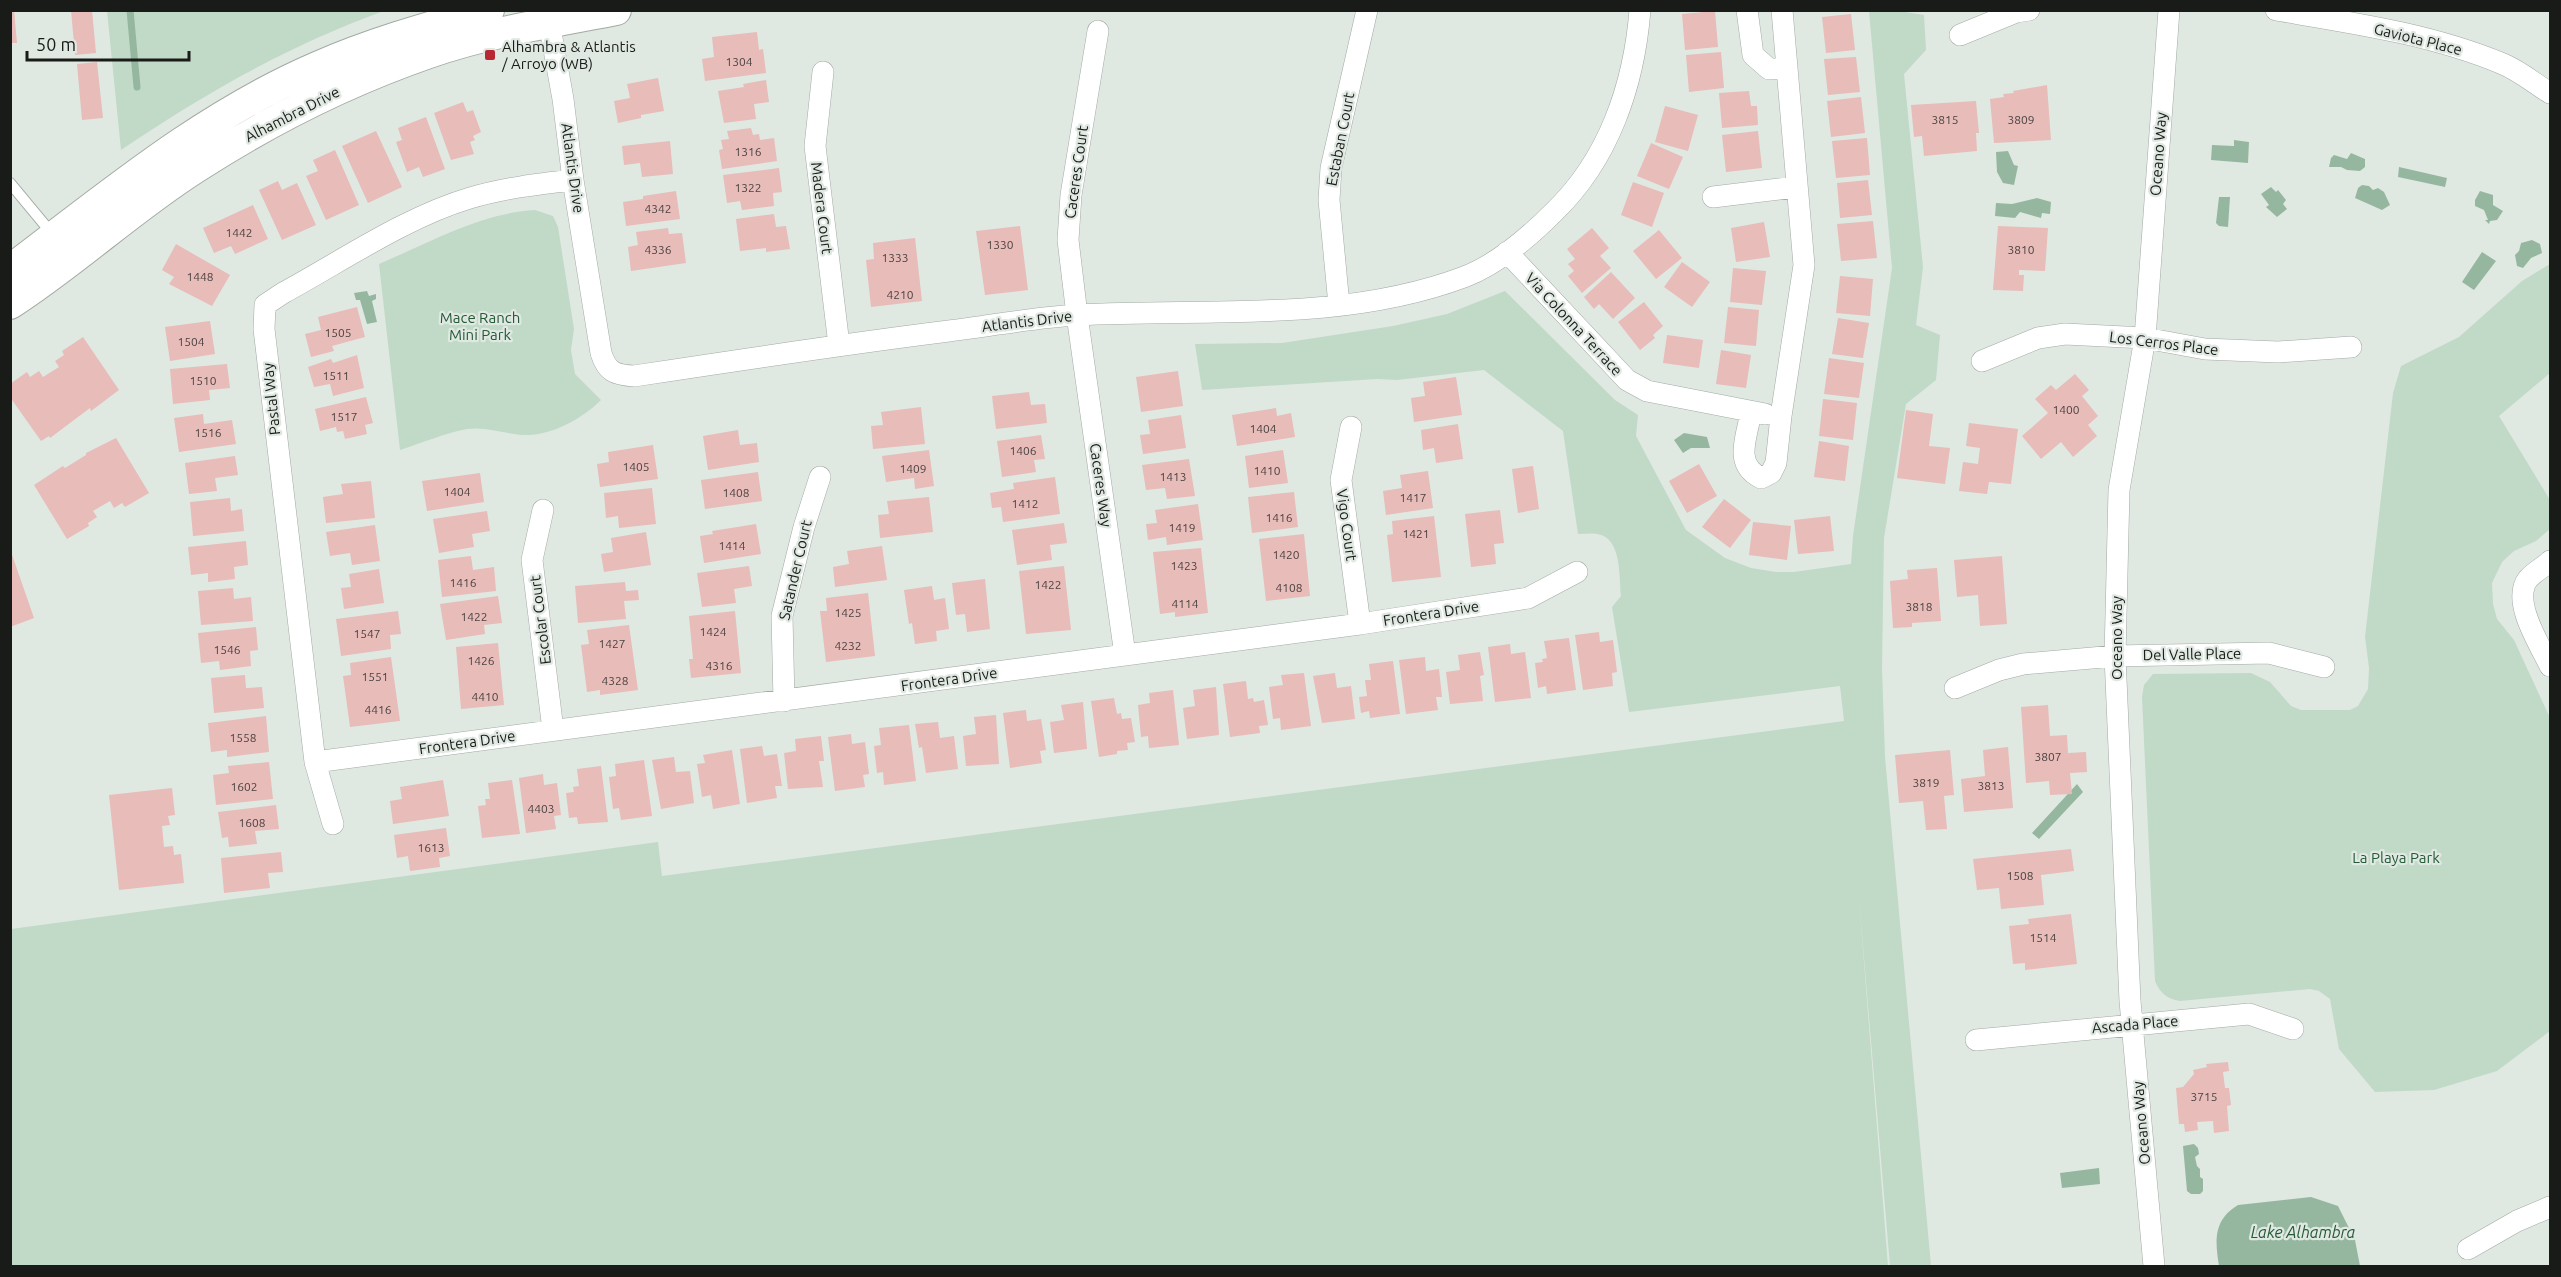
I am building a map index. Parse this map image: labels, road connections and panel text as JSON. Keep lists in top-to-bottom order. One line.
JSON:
{"streets":{"main road":["Alhambra Drive"],"street":["Gaviota Place","Estaban Court","Oceano Way","Atlantis Drive","Caceres Court","Madera Court","Via Colonna Terrace","Los Cerros Place","Pastal Way","Caceres Way","Vigo Court","Satander Court","Frontera Drive","Escolar Court","Del Valle Place","Ascada Place"]},"crossings":[["Alhambra Drive","Atlantis Drive"],["Estaban Court","Atlantis Drive"],["Oceano Way","Los Cerros Place"],["Oceano Way","Del Valle Place"],["Oceano Way","Ascada Place"],["Atlantis Drive","Caceres Court"],["Atlantis Drive","Madera Court"],["Atlantis Drive","Via Colonna Terrace"],["Atlantis Drive","Pastal Way"],["Atlantis Drive","Caceres Way"],["Caceres Court","Caceres Way"],["Pastal Way","Frontera Drive"],["Caceres Way","Frontera Drive"],["Vigo Court","Frontera Drive"],["Satander Court","Frontera Drive"],["Frontera Drive","Escolar Court"]],"water":["Lake Alhambra"],"parks":["Mace Ranch Mini Park","La Playa Park"],"places":{"transit":["Alhambra & Atlantis / Arroyo (WB)"]},"house_numbers":["1304","3815","3809","1316","1322","4342","1442","1330","4336","3810","1333","1448","4210","1505","1504","1511","1510","1400","1517","1404","1516","1406","1405","1409","1410","1413","1404","1408","1417","1412","1416","1419","1421","1414","1420","1423","1416","1422","4108","4114","3818","1425","1422","1424","1547","1427","4232","1546","1426","4316","1551","4328","4410","4416","1558","3807","3819","3813","1602","4403","1608","1613","1508","1514","3715"],"scale_bar":"50 m"}
